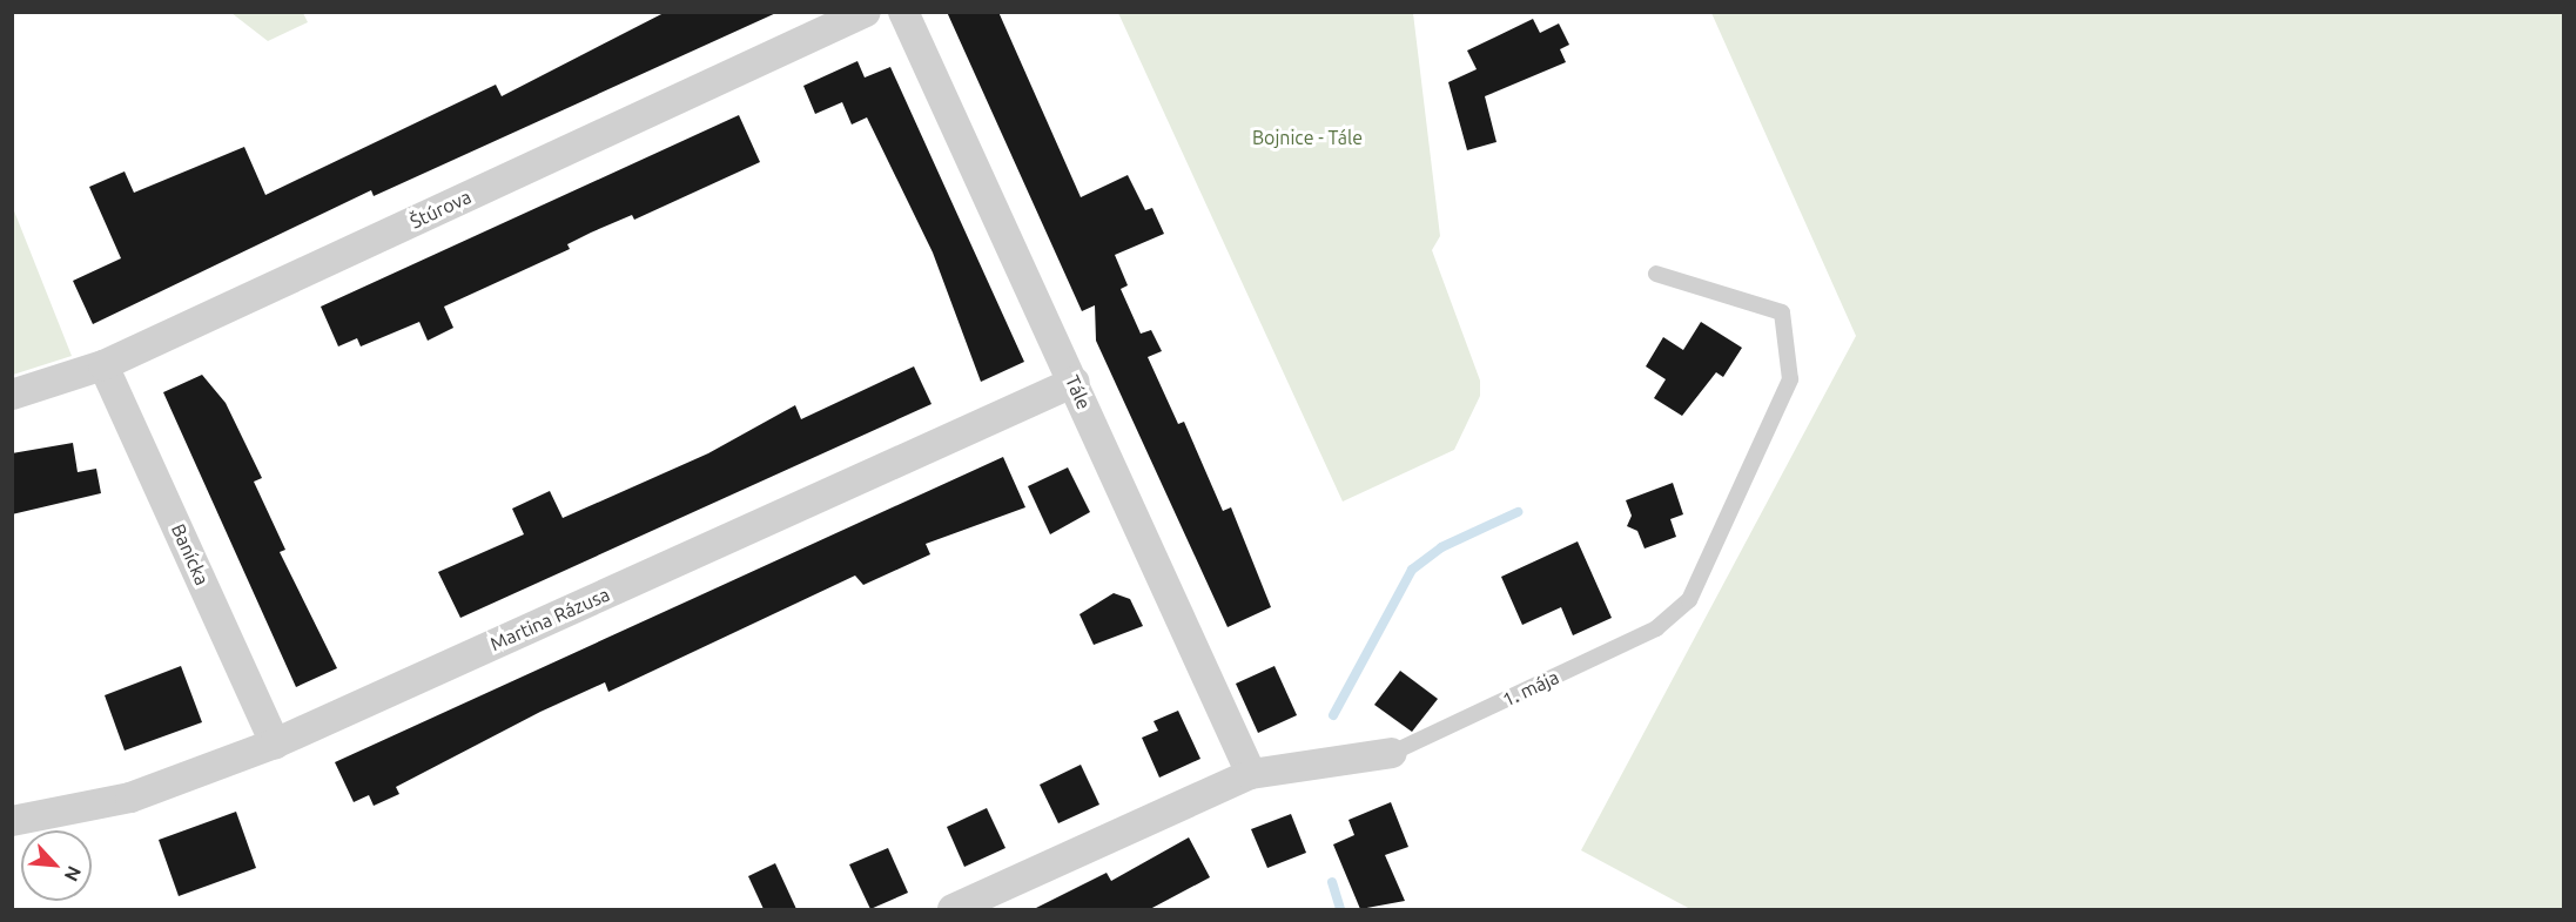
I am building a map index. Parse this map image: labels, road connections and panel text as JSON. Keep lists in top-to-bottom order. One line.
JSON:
{"streets":{"street":["Štúrova","Tále","Banícka","Martina Rázusa","1. mája"]},"crossings":[["Štúrova","Banícka"],["Tále","Martina Rázusa"],["Tále","1. mája"],["Banícka","Martina Rázusa"]],"parks":["Bojnice - Tále"],"north":"bottom right"}
